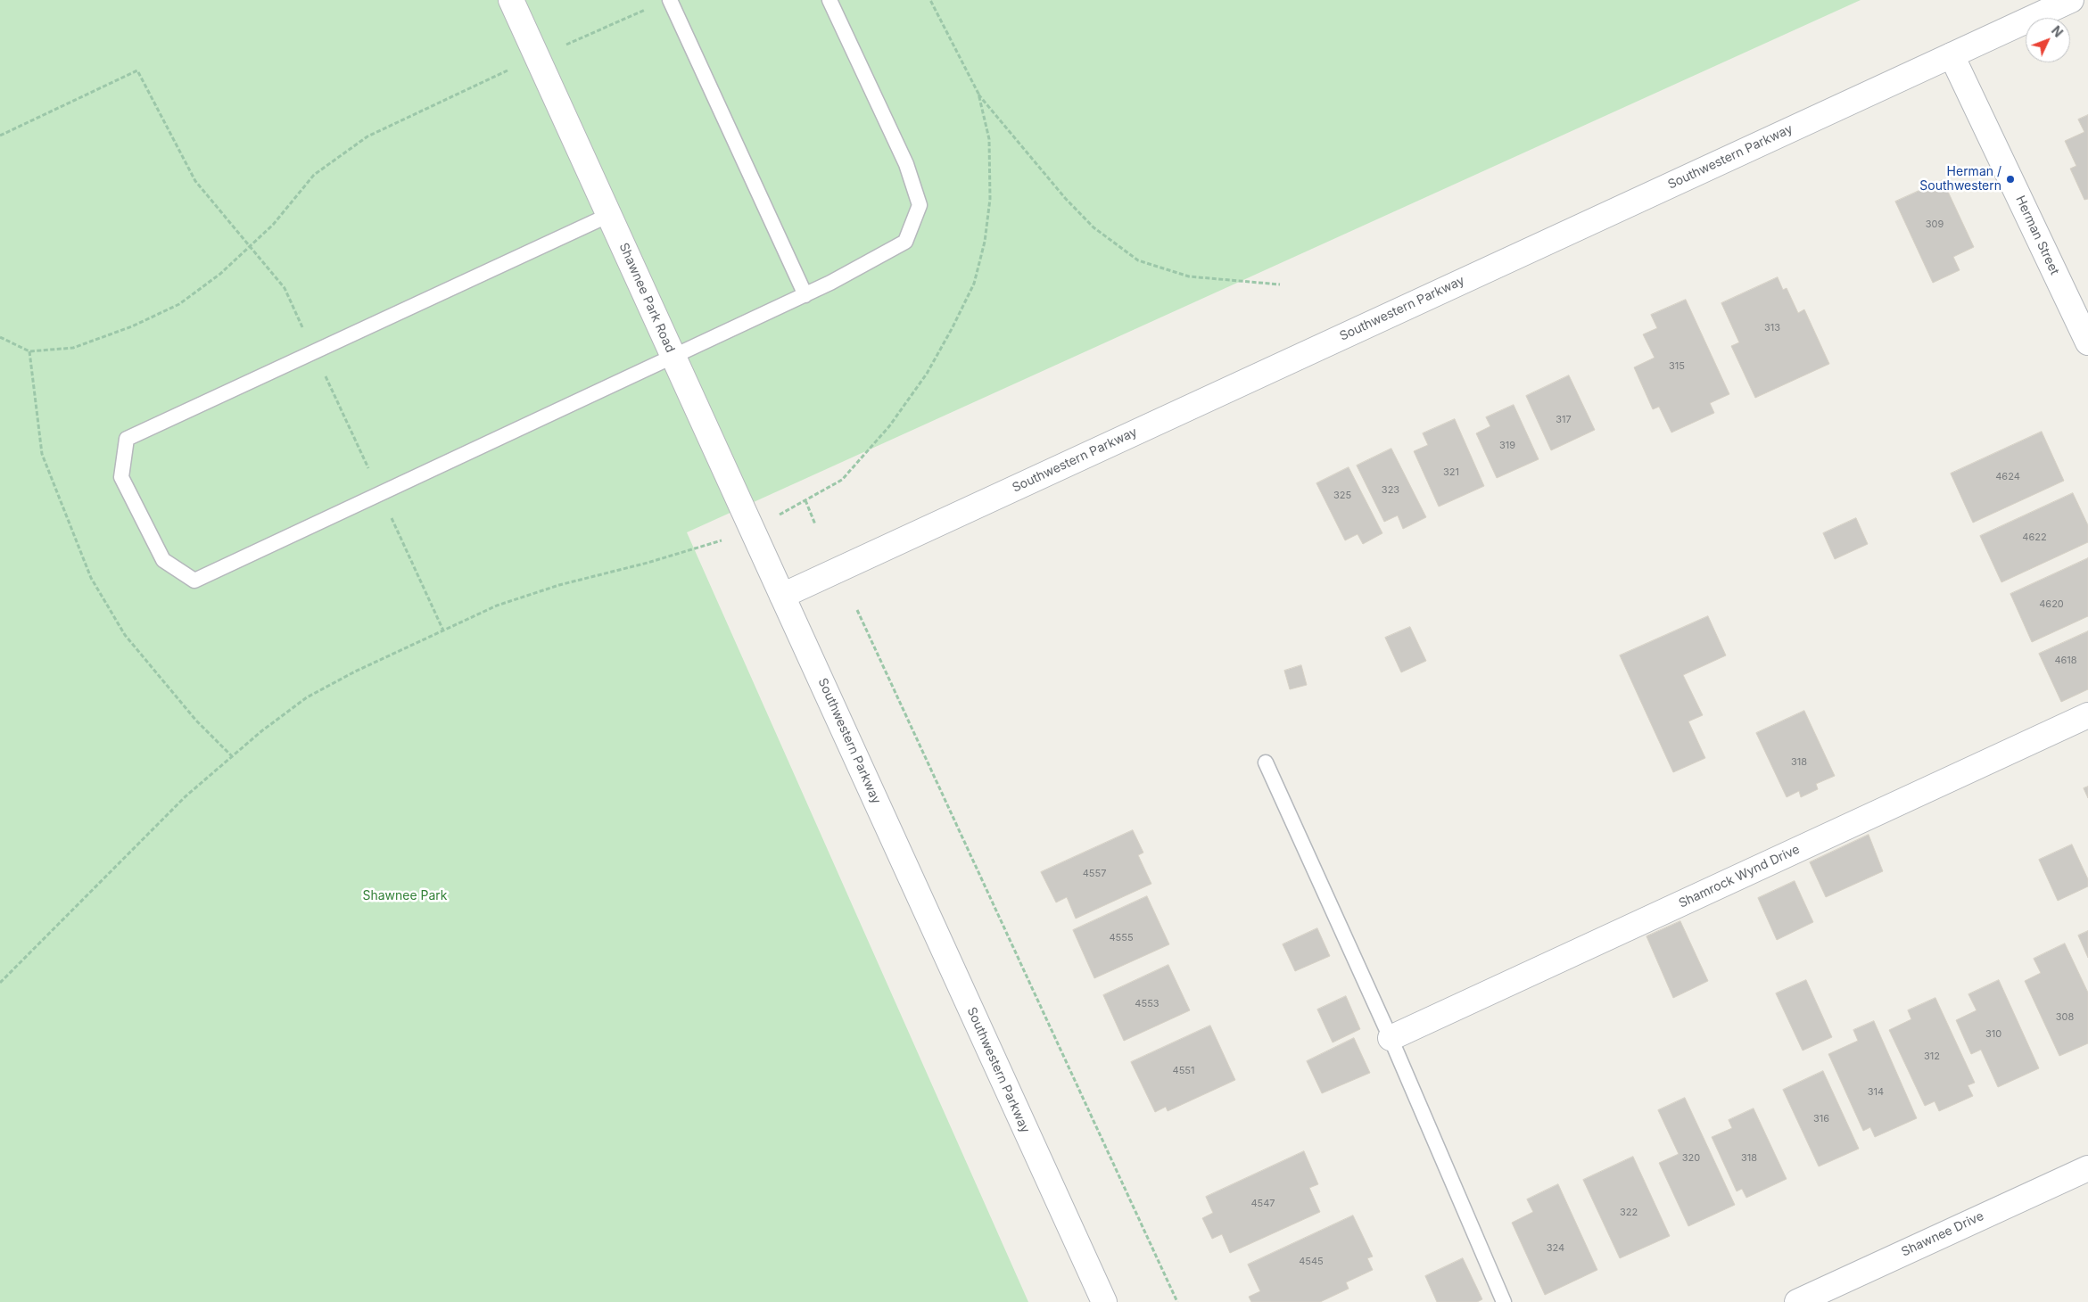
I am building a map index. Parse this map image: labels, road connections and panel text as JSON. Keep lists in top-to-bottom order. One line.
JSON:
{"streets":{"street":["Southwestern Parkway","Herman Street","Shawnee Park Road","Shamrock Wynd Drive","Shawnee Drive"]},"crossings":[["Southwestern Parkway","Herman Street"],["Southwestern Parkway","Shawnee Park Road"]],"parks":["Shawnee Park"],"places":["Herman / Southwestern"],"house_numbers":["309","313","315","317","319","321","4624","323","325","4622","4620","4618","318","4557","4555","4553","308","310","312","4551","314","316","320","318","4547","322","324","4545"],"north":"top right"}
